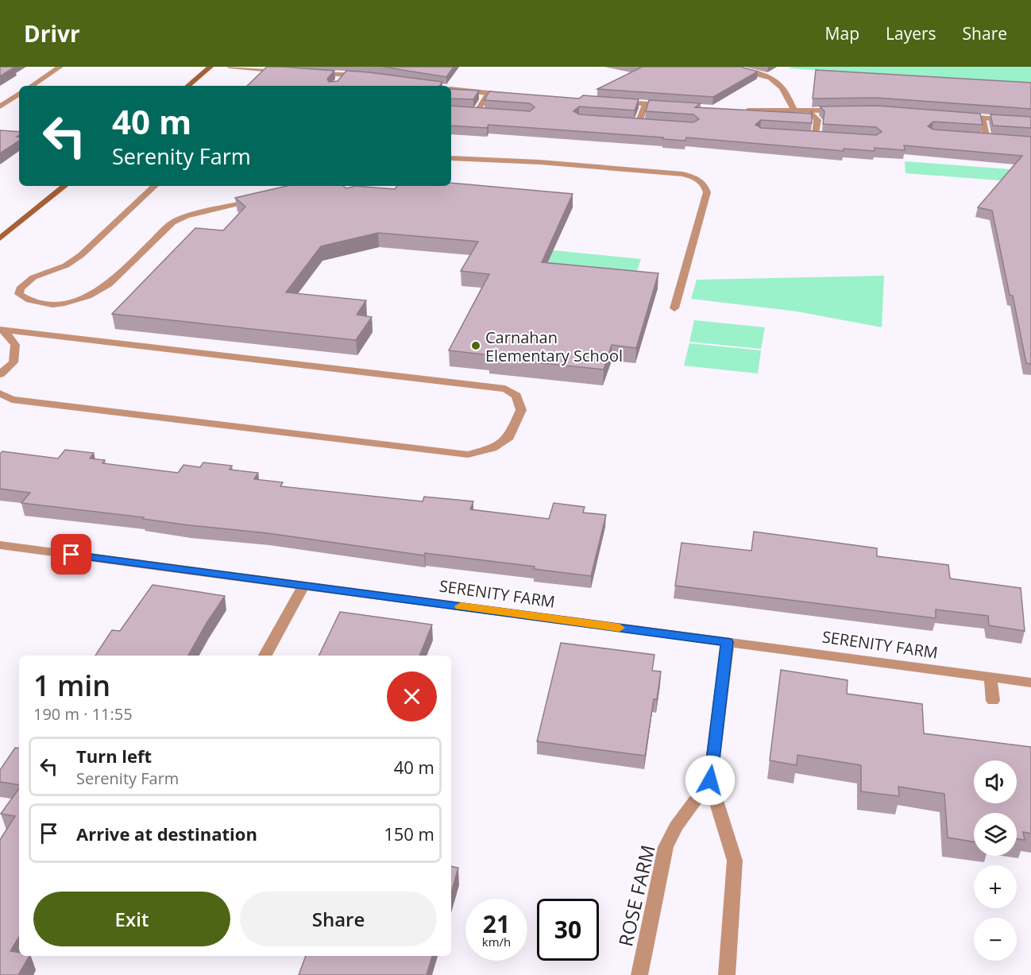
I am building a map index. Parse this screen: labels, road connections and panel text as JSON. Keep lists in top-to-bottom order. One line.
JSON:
{"streets":{"street":["SERENITY FARM","ROSE FARM"]},"crossings":[["SERENITY FARM","ROSE FARM"]],"places":["Carnahan Elementary School"],"page":{"header":"Drivr","nav":["Map","Layers","Share"],"turn":["40 m","Serenity Farm"],"heading":["1 min","190 m · 11:55"],"list":[{"name":"Turn left","note":"Serenity Farm","value":"40 m"},{"name":"Arrive at destination","value":"150 m"}],"map_buttons":["+","−"],"buttons":["Exit","Share"],"speed":"21 km/h","limit":"30"}}
